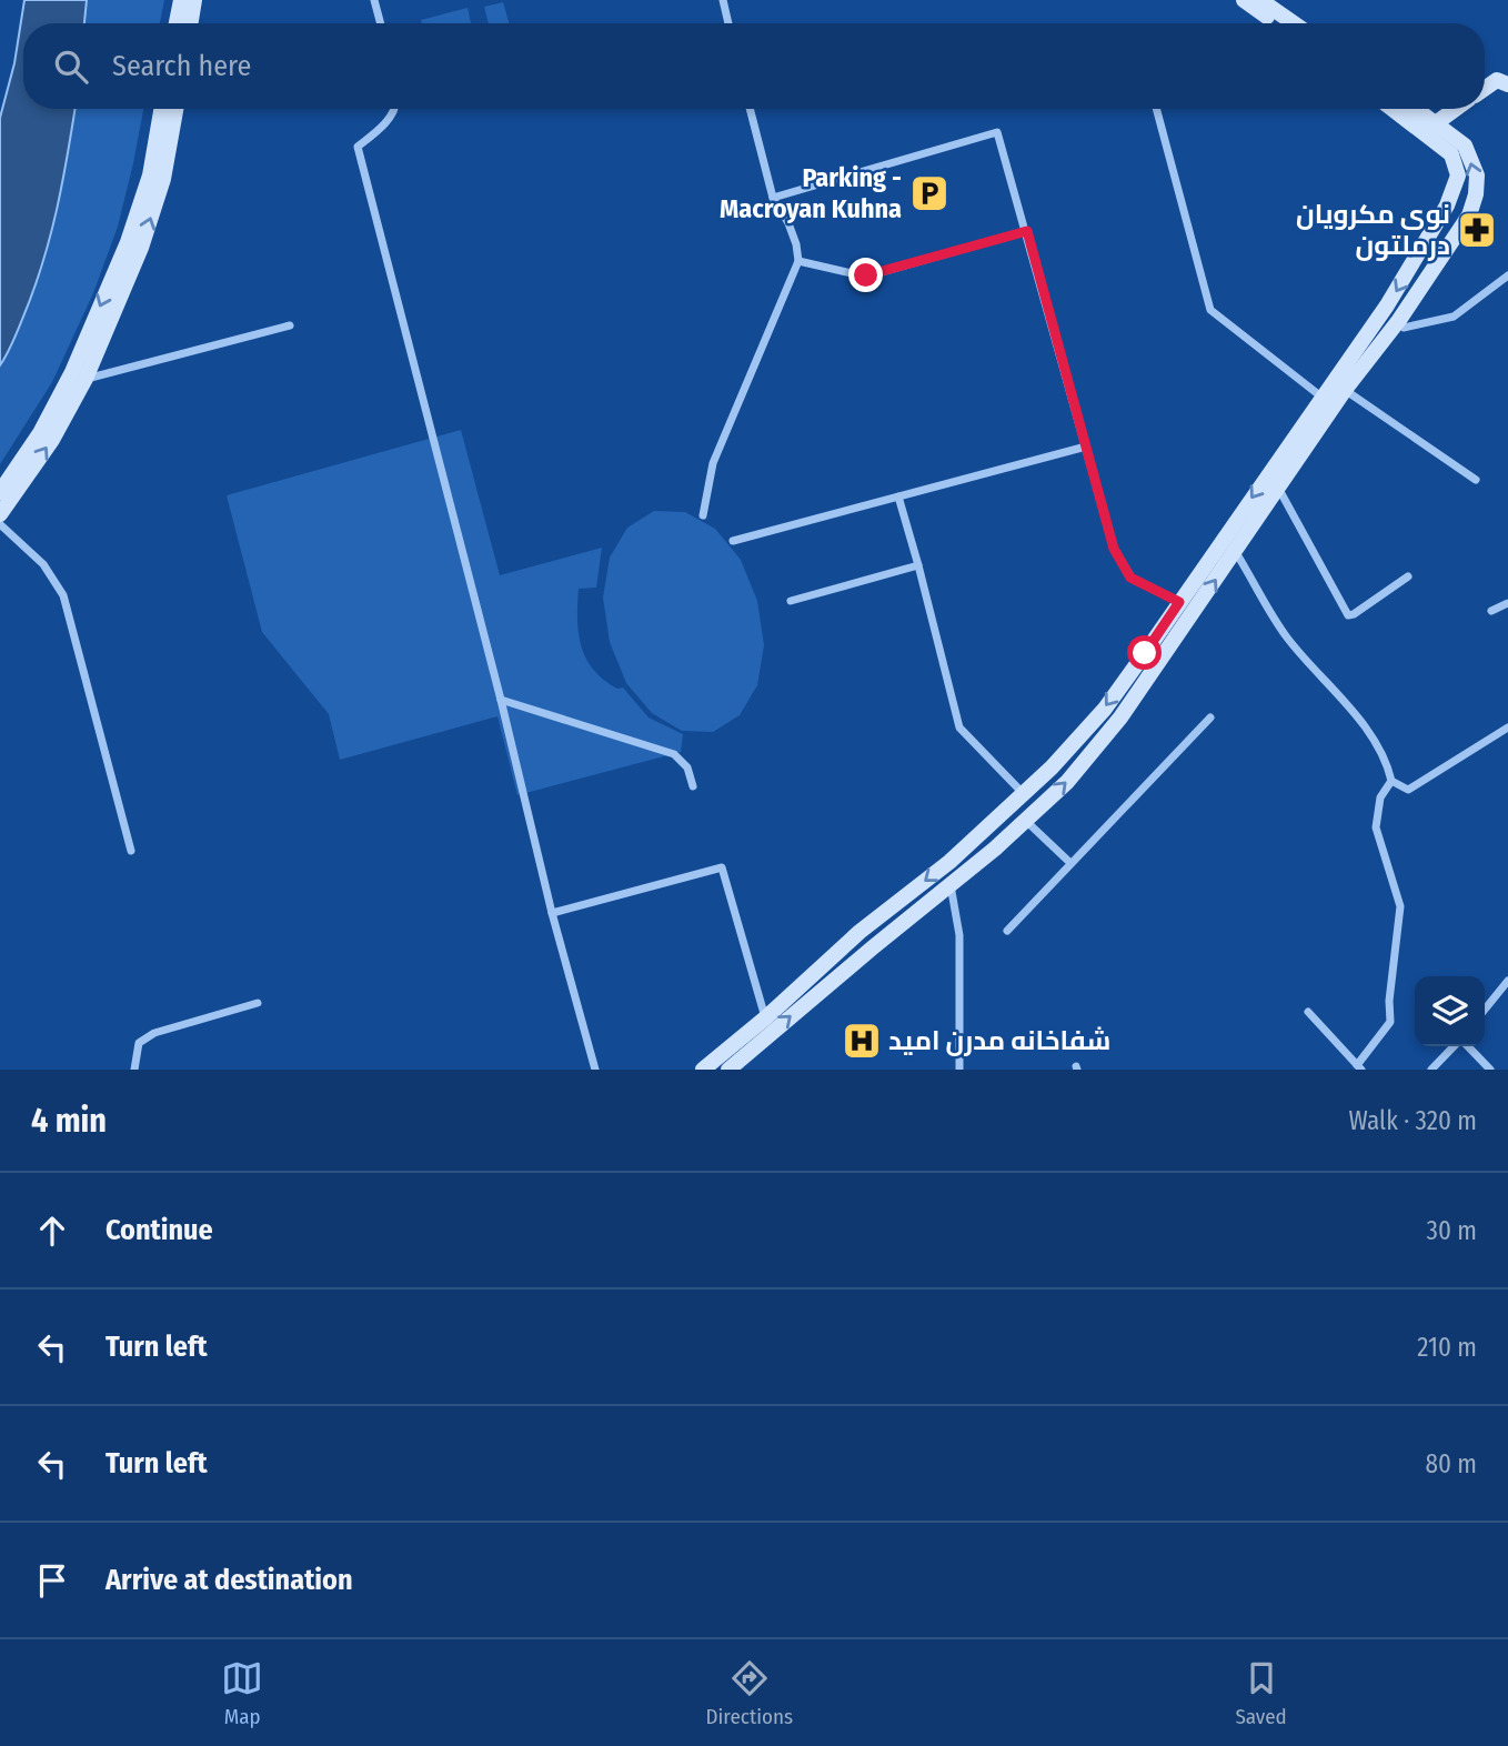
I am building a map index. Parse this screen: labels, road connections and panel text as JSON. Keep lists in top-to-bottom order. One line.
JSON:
{"places":{"parking":["Parking - Macroyan Kuhna"],"pharmacy":["نوی مکرویان درملتون"],"hospital":["شفاخانه مدرن امید"]},"page":{"search":"Search here","heading":["4 min","Walk · 320 m"],"list":[["Continue","30 m"],["Turn left","210 m"],["Turn left","80 m"],"Arrive at destination"],"nav":["Map","Directions","Saved"]}}
